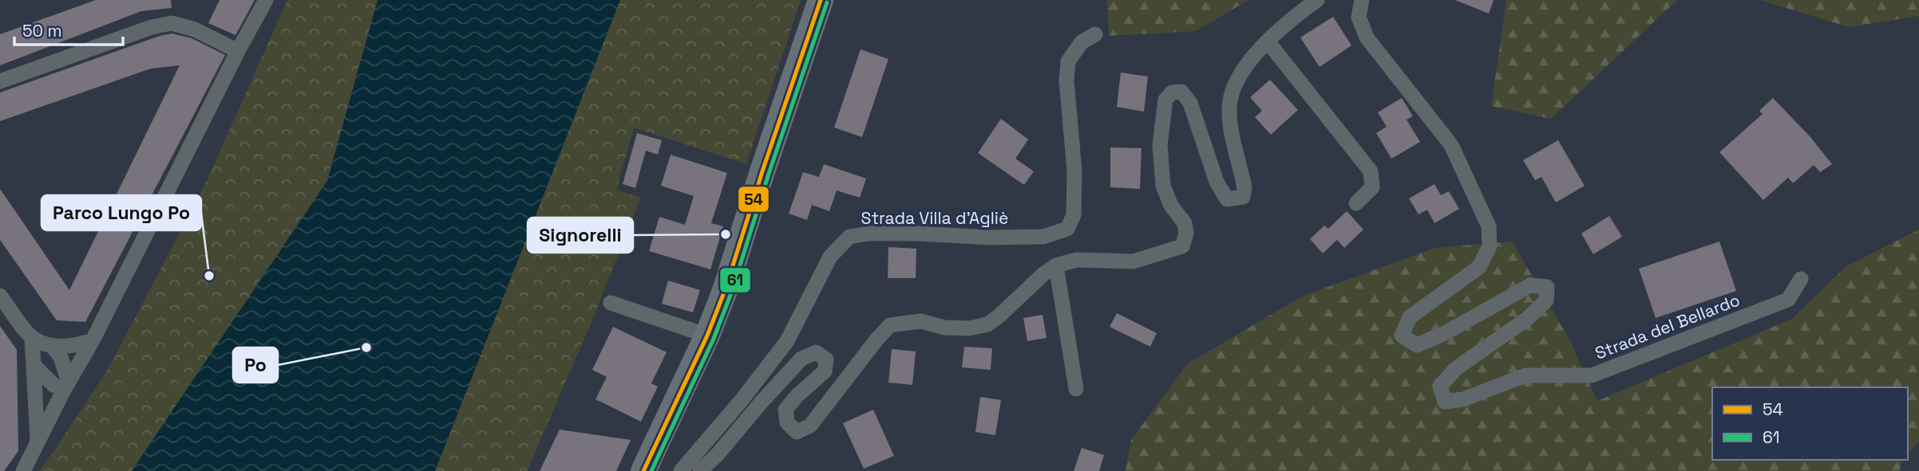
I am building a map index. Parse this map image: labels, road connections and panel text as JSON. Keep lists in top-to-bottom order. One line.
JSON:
{"streets":{"street":["Strada Villa d'Agliè","Strada del Bellardo"]},"places":["Signorelli","Parco Lungo Po","Po"],"lines":["transit line 54","transit line 61"],"legend":["54","61"],"scale_bar":"50 m"}
